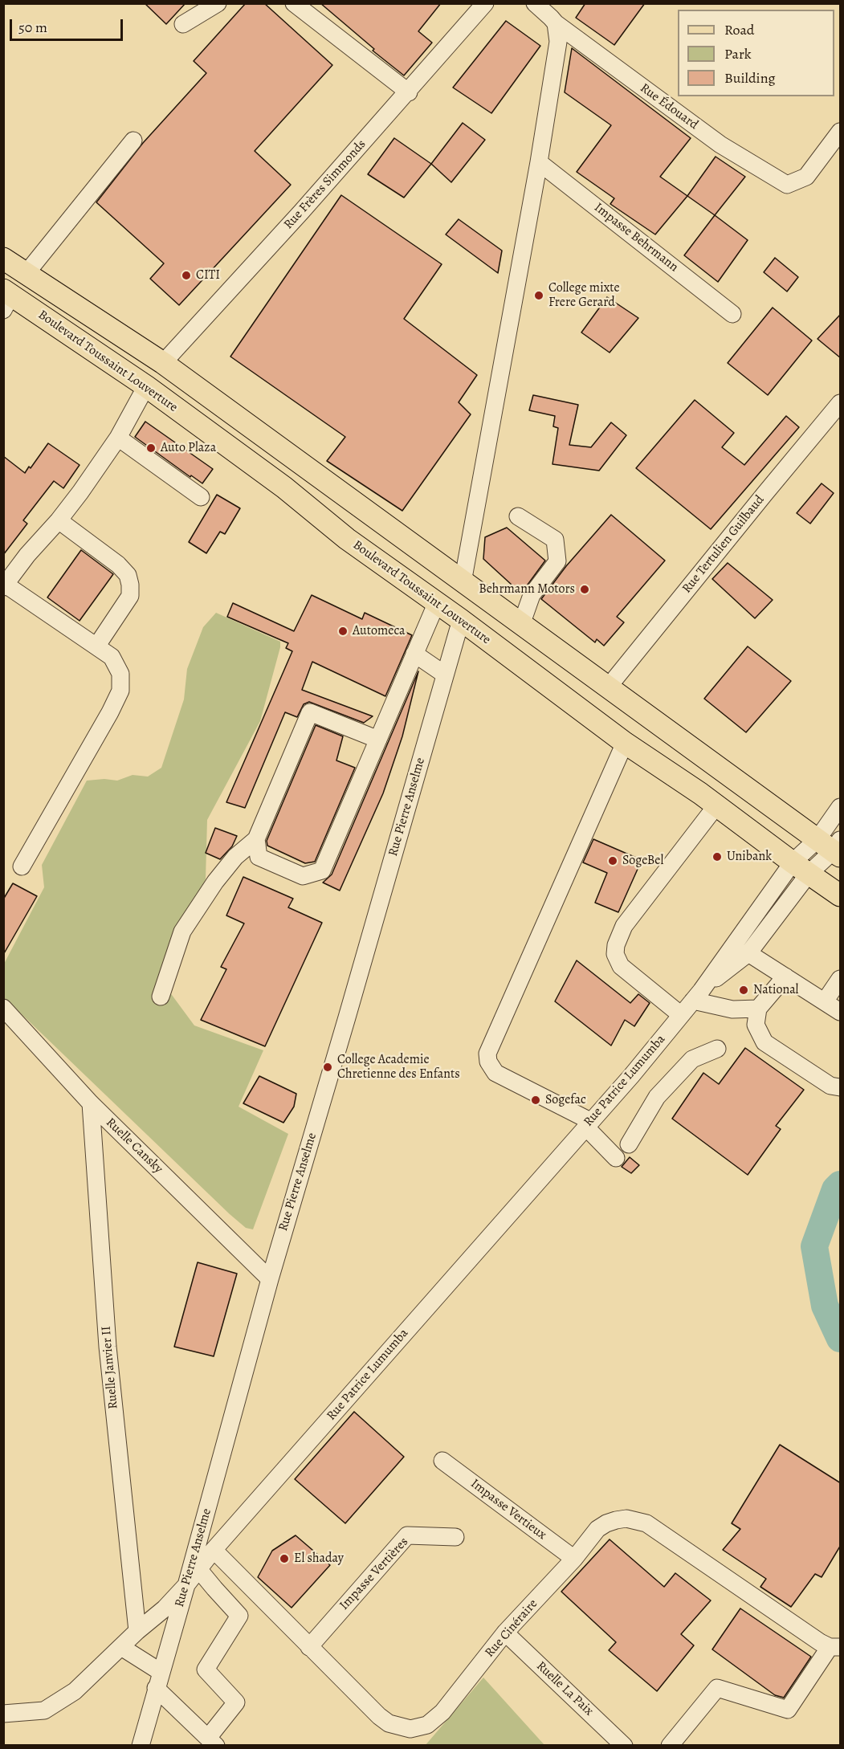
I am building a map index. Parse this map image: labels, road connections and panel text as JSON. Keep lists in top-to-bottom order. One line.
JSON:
{"streets":{"main road":["Boulevard Toussaint Louverture"],"street":["Rue Édouard","Rue Frères Simmonds","Impasse Behrmann","Rue Tertulien Guilbaud","Rue Pierre Anselme","Rue Patrice Lumumba","Ruelle Cansky","Ruelle Janvier II","Impasse Vertieux","Impasse Vertières","Rue Cinéraire","Ruelle La Paix"]},"crossings":[["Rue Frères Simmonds","Boulevard Toussaint Louverture"],["Boulevard Toussaint Louverture","Rue Tertulien Guilbaud"],["Boulevard Toussaint Louverture","Rue Pierre Anselme"],["Boulevard Toussaint Louverture","Rue Patrice Lumumba"],["Rue Pierre Anselme","Rue Patrice Lumumba"],["Rue Pierre Anselme","Ruelle Cansky"],["Rue Patrice Lumumba","Ruelle Janvier II"],["Rue Patrice Lumumba","Rue Cinéraire"],["Ruelle Cansky","Ruelle Janvier II"],["Impasse Vertieux","Rue Cinéraire"],["Impasse Vertières","Rue Cinéraire"],["Rue Cinéraire","Ruelle La Paix"]],"places":["CITI","College mixte Frere Gerard","Auto Plaza","Behrmann Motors","Automeca","Unibank","SogeBel","National","College Academie Chretienne des Enfants","Sogefac","El shaday"],"legend":["Road","Park","Building"],"scale_bar":"50 m"}
